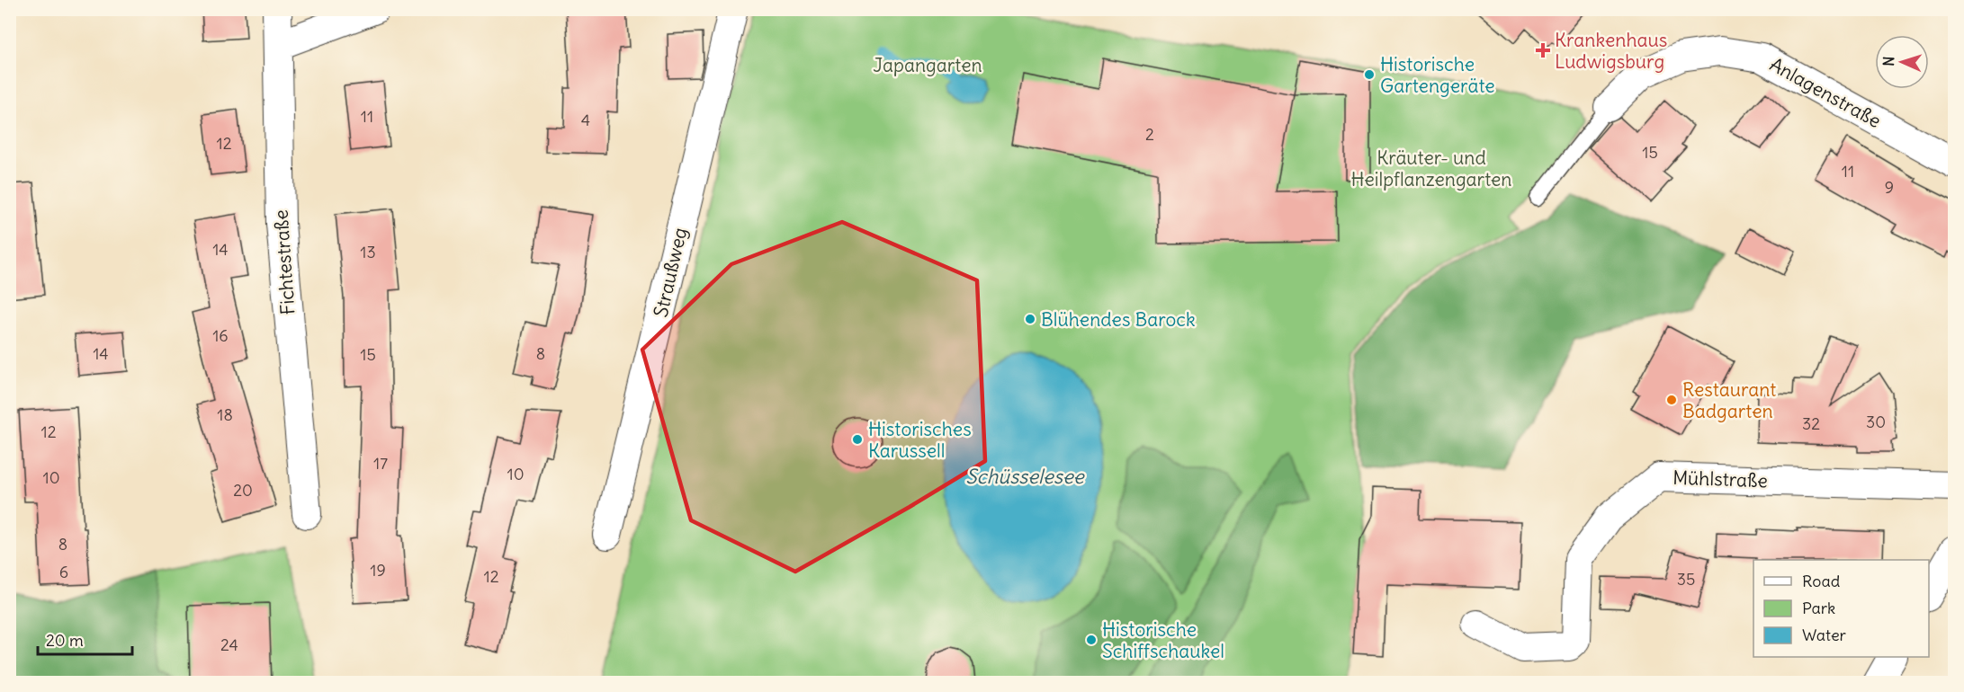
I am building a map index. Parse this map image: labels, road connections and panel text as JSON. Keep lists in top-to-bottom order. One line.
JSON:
{"streets":{"street":["Anlagenstraße","Fichtestraße","Straußweg","Mühlstraße"]},"water":["Schüsselesee"],"parks":["Japangarten","Kräuter- und Heilpflanzengarten"],"places":{"health":["Krankenhaus Ludwigsburg"],"other":["Historische Gartengeräte","Blühendes Barock","Restaurant Badgarten","Historisches Karussell","Historische Schiffschaukel"]},"house_numbers":["11","4","2","12","15","11","9","14","13","16","14","8","15","18","30","32","12","17","10","10","20","8","19","6","12","35","24"],"legend":["Road","Park","Water"],"scale_bar":"20 m","north":"left"}
